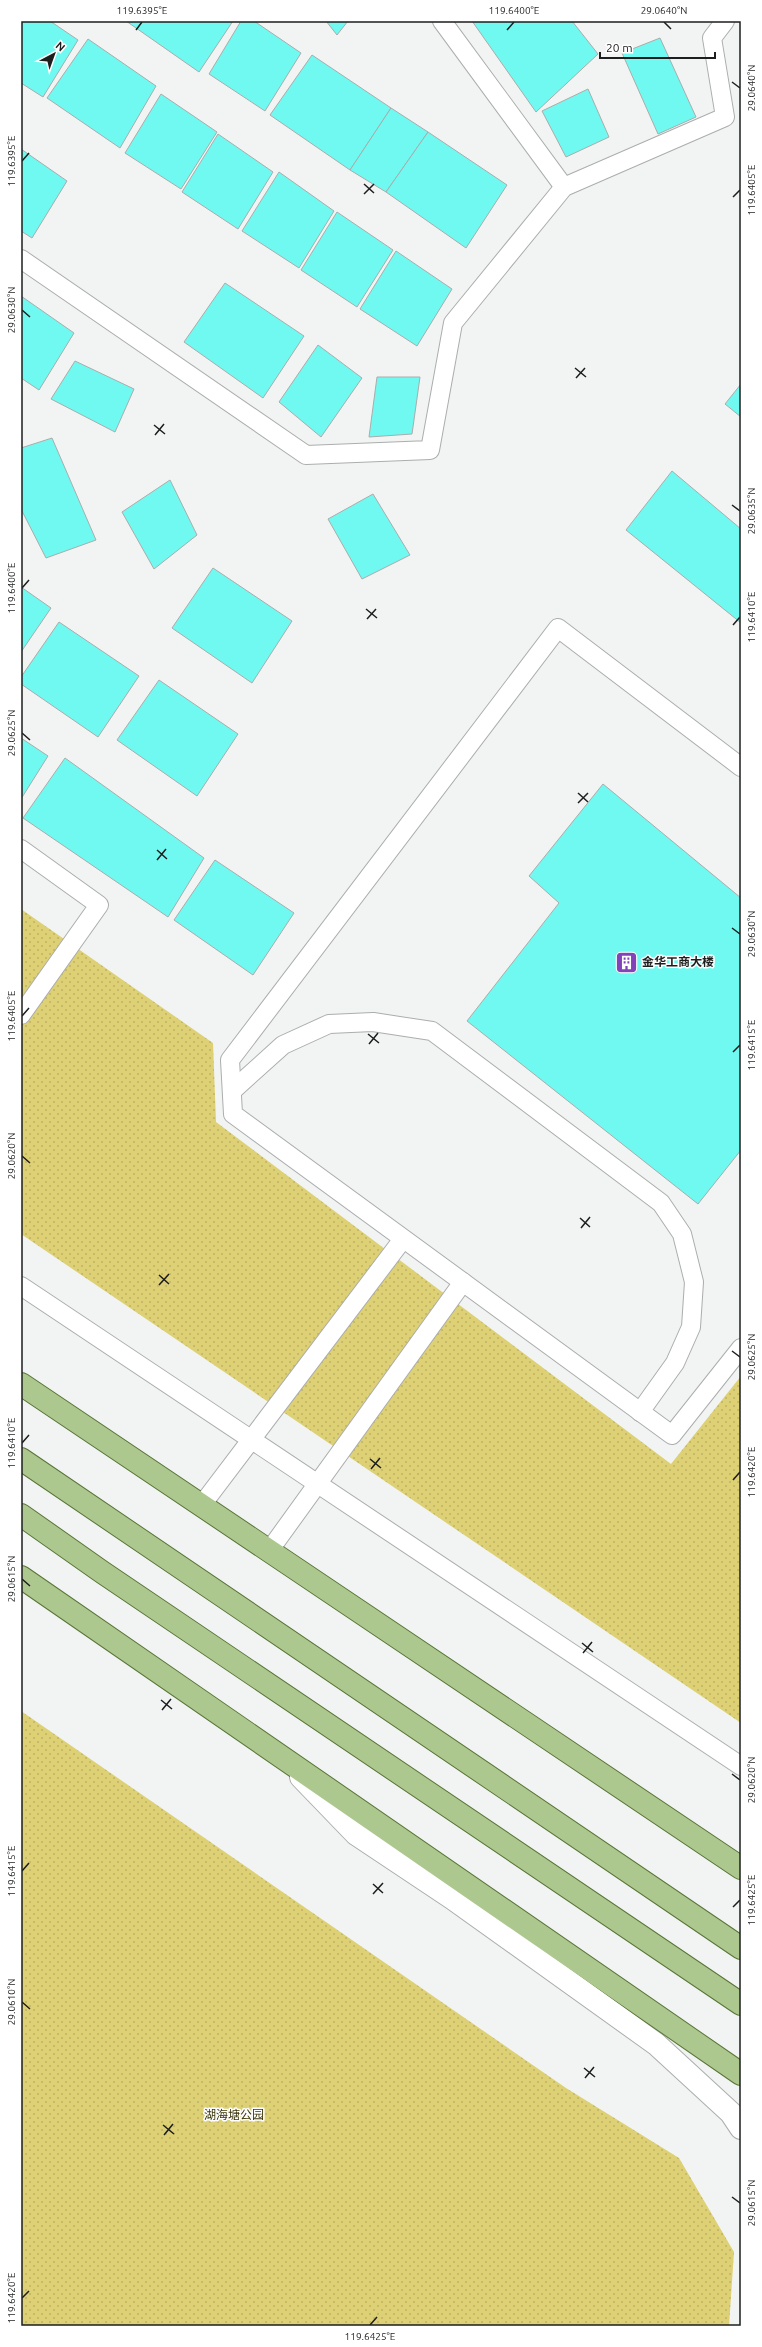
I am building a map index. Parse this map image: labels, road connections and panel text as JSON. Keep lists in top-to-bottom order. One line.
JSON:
{"parks":["湖海塘公园"],"places":{"building":["金华工商大楼"]},"scale_bar":"20 m","north":"top right","coordinates":["119.6395°E","119.6400°E","29.0640°N","119.6405°E","29.0630°N","29.0635°N","119.6410°E","29.0625°N","119.6415°E","29.0620°N","119.6420°E","29.0615°N","119.6425°E","29.0610°N"]}
